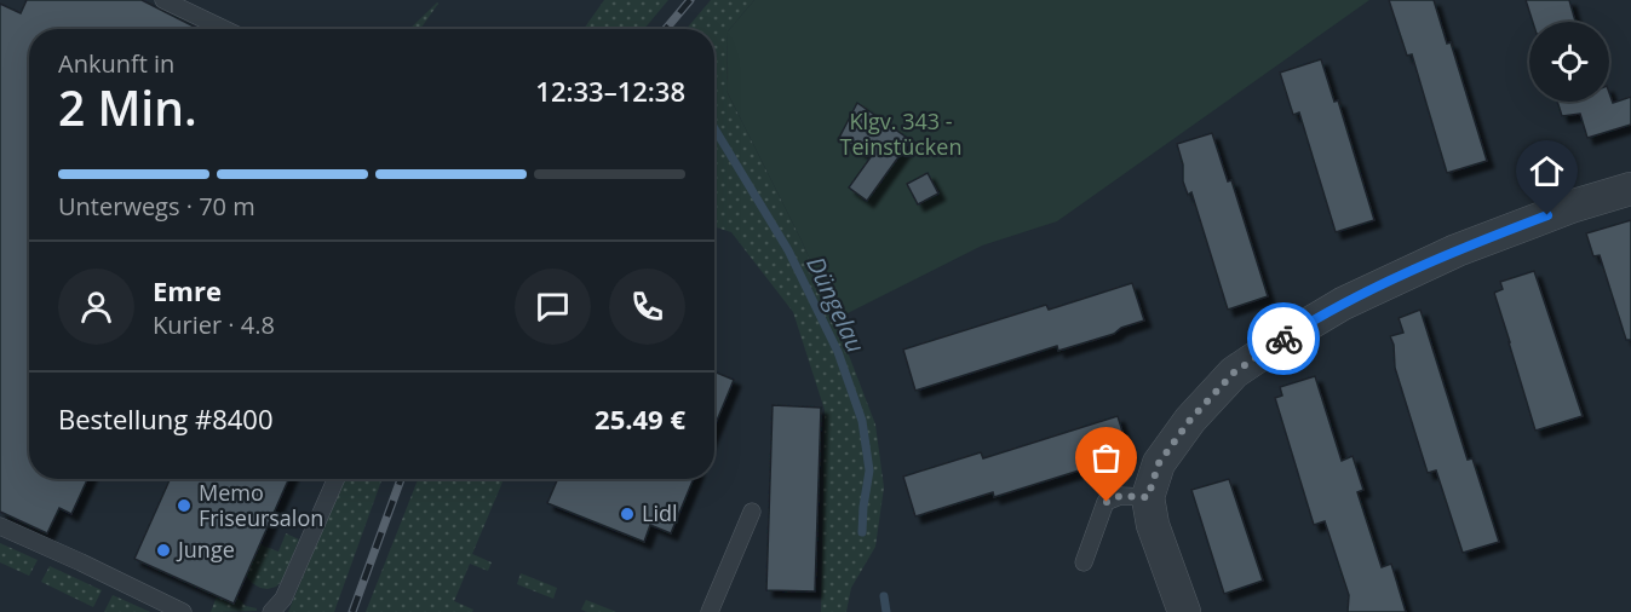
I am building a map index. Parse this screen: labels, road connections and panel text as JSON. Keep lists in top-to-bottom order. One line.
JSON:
{"water":["Düngelau"],"parks":["Klgv. 343 - Teinstücken"],"places":["Memo Friseursalon","Lidl","Junge"],"page":{"heading":["2 Min.","Ankunft in","12:33–12:38"],"panel":["Emre","Kurier · 4.8","Bestellung #8400","25.49 €"],"bar":"Unterwegs · 70 m"}}
